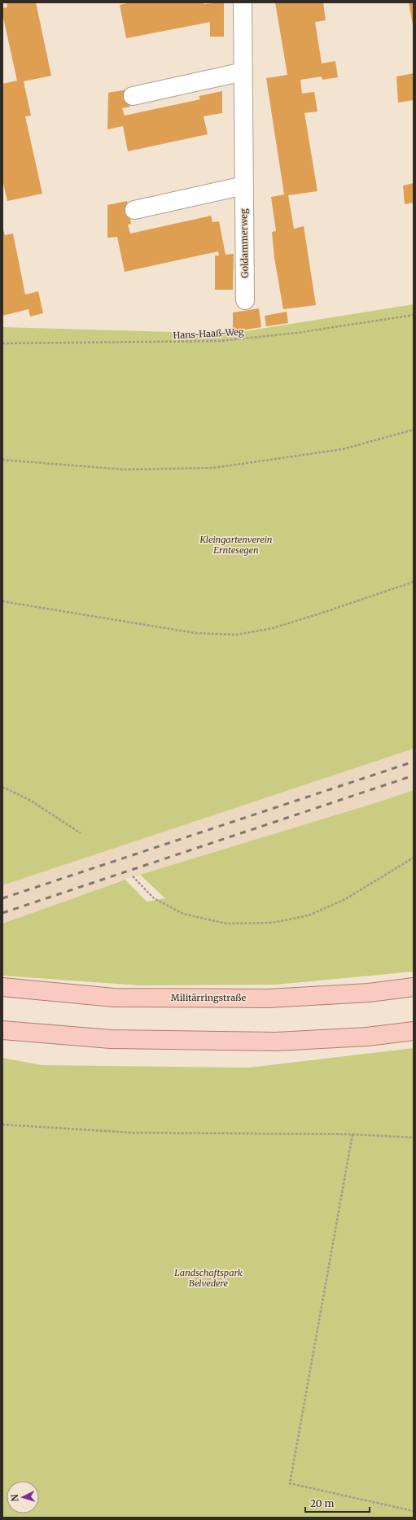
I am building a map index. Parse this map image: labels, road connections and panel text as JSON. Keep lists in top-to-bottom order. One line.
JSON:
{"streets":{"main road":["Militärringstraße"],"street":["Goldammerweg"],"path":["Hans-Haaß-Weg"]},"parks":["Kleingartenverein Erntesegen","Landschaftspark Belvedere"],"scale_bar":"20 m","north":"left"}
